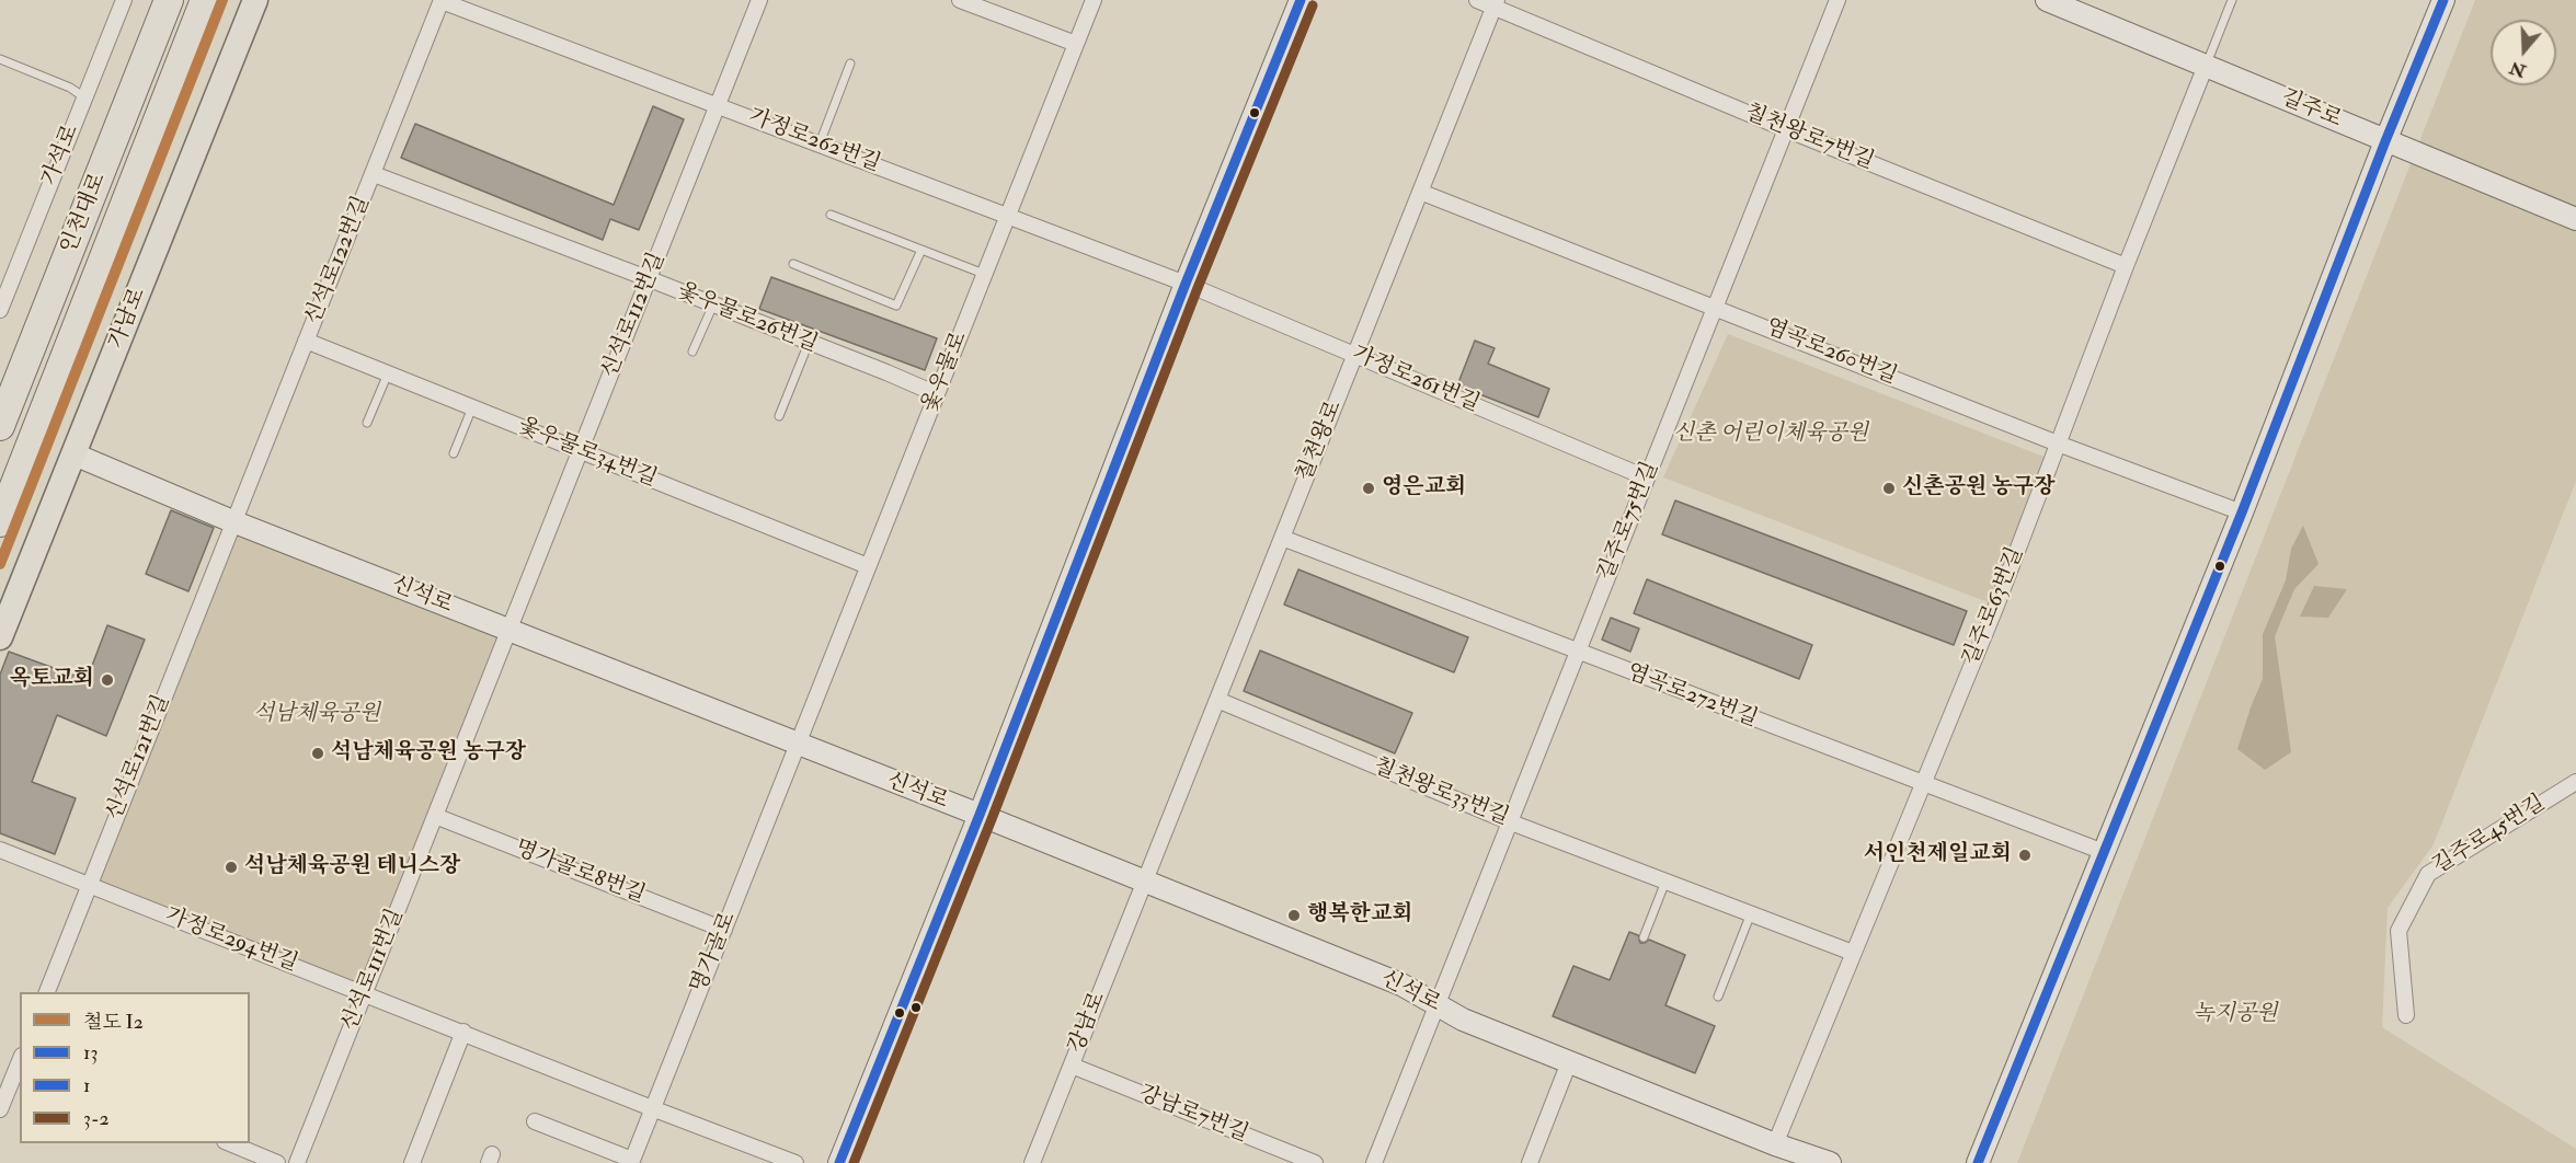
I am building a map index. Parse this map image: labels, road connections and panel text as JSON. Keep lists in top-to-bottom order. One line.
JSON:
{"streets":{"highway":["인천대로"],"main road":["가남로"],"street":["길주로","칠천왕로7번길","가정로262번길","가석로","신석로122번길","신석로112번길","옻우물로26번길","염곡로260번길","옻우물로","가정로261번길","칠천왕로","옻우물로34번길","길주로75번길","신석로","길주로63번길","염곡로272번길","신석로121번길","칠천왕로33번길","길주로45번길","명가골로8번길","가정로294번길","명가골로","신석로111번길","강남로","강남로7번길"]},"crossings":[["길주로","길주로63번길"],["칠천왕로7번길","칠천왕로"],["칠천왕로7번길","길주로75번길"],["칠천왕로7번길","길주로63번길"],["가정로262번길","신석로122번길"],["가정로262번길","신석로112번길"],["가정로262번길","옻우물로"],["가정로262번길","가정로261번길"],["신석로122번길","옻우물로26번길"],["신석로122번길","옻우물로34번길"],["신석로122번길","신석로"],["신석로122번길","신석로121번길"],["신석로112번길","옻우물로26번길"],["신석로112번길","옻우물로34번길"],["신석로112번길","신석로"],["신석로112번길","신석로111번길"],["가남로","신석로"],["옻우물로26번길","옻우물로"],["염곡로260번길","칠천왕로"],["염곡로260번길","길주로75번길"],["염곡로260번길","길주로63번길"],["옻우물로","옻우물로34번길"],["옻우물로","신석로"],["옻우물로","명가골로"],["가정로261번길","칠천왕로"],["가정로261번길","길주로75번길"],["칠천왕로","신석로"],["칠천왕로","염곡로272번길"],["칠천왕로","칠천왕로33번길"],["칠천왕로","강남로"],["길주로75번길","신석로"],["길주로75번길","염곡로272번길"],["길주로75번길","칠천왕로33번길"],["신석로","길주로63번길"],["신석로","신석로121번길"],["신석로","명가골로"],["신석로","신석로111번길"],["신석로","강남로"],["길주로63번길","염곡로272번길"],["길주로63번길","칠천왕로33번길"],["신석로121번길","가정로294번길"],["명가골로8번길","명가골로"],["명가골로8번길","신석로111번길"],["가정로294번길","명가골로"],["가정로294번길","신석로111번길"],["강남로","강남로7번길"]],"parks":["신촌 어린이체육공원","석남체육공원","녹지공원"],"places":["영은교회","신촌공원 농구장","옥토교회","석남체육공원 농구장","서인천제일교회","석남체육공원 테니스장","행복한교회"],"lines":["rail line I2","transit line 13","transit line 1","transit line 3-2"],"legend":["철도 I2","13","1","3-2"],"north":"bottom"}
